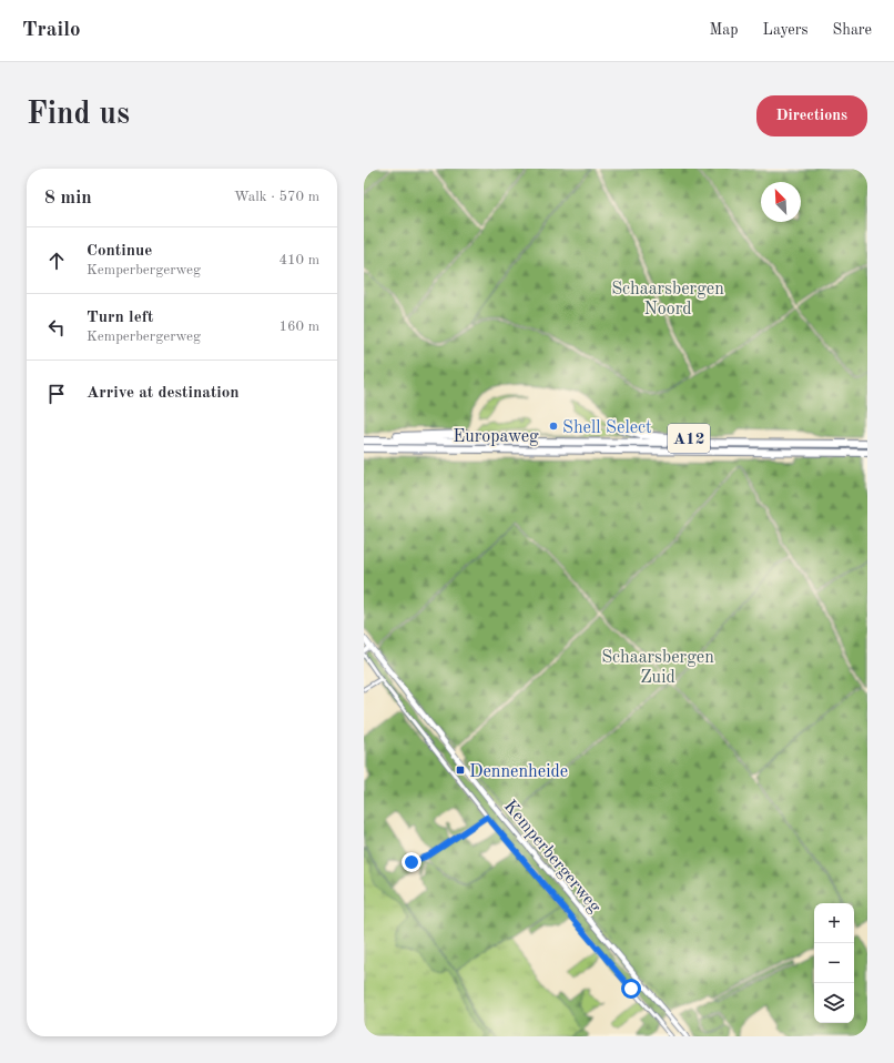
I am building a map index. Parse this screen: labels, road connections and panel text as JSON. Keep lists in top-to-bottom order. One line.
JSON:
{"streets":{"highway":["Europaweg","A12"],"main road":["Kemperbergerweg"]},"crossings":[["Europaweg","A12"]],"parks":["Schaarsbergen Noord","Schaarsbergen Zuid"],"places":{"other":["Shell Select"],"transit":["Dennenheide"]},"north":"top left","page":{"header":"Trailo","nav":["Map","Layers","Share"],"buttons":"Directions","title":"Find us","heading":["8 min","Walk · 570 m"],"list":[["Continue","Kemperbergerweg","410 m"],["Turn left","Kemperbergerweg","160 m"],"Arrive at destination"],"map_buttons":["+","−"]}}
